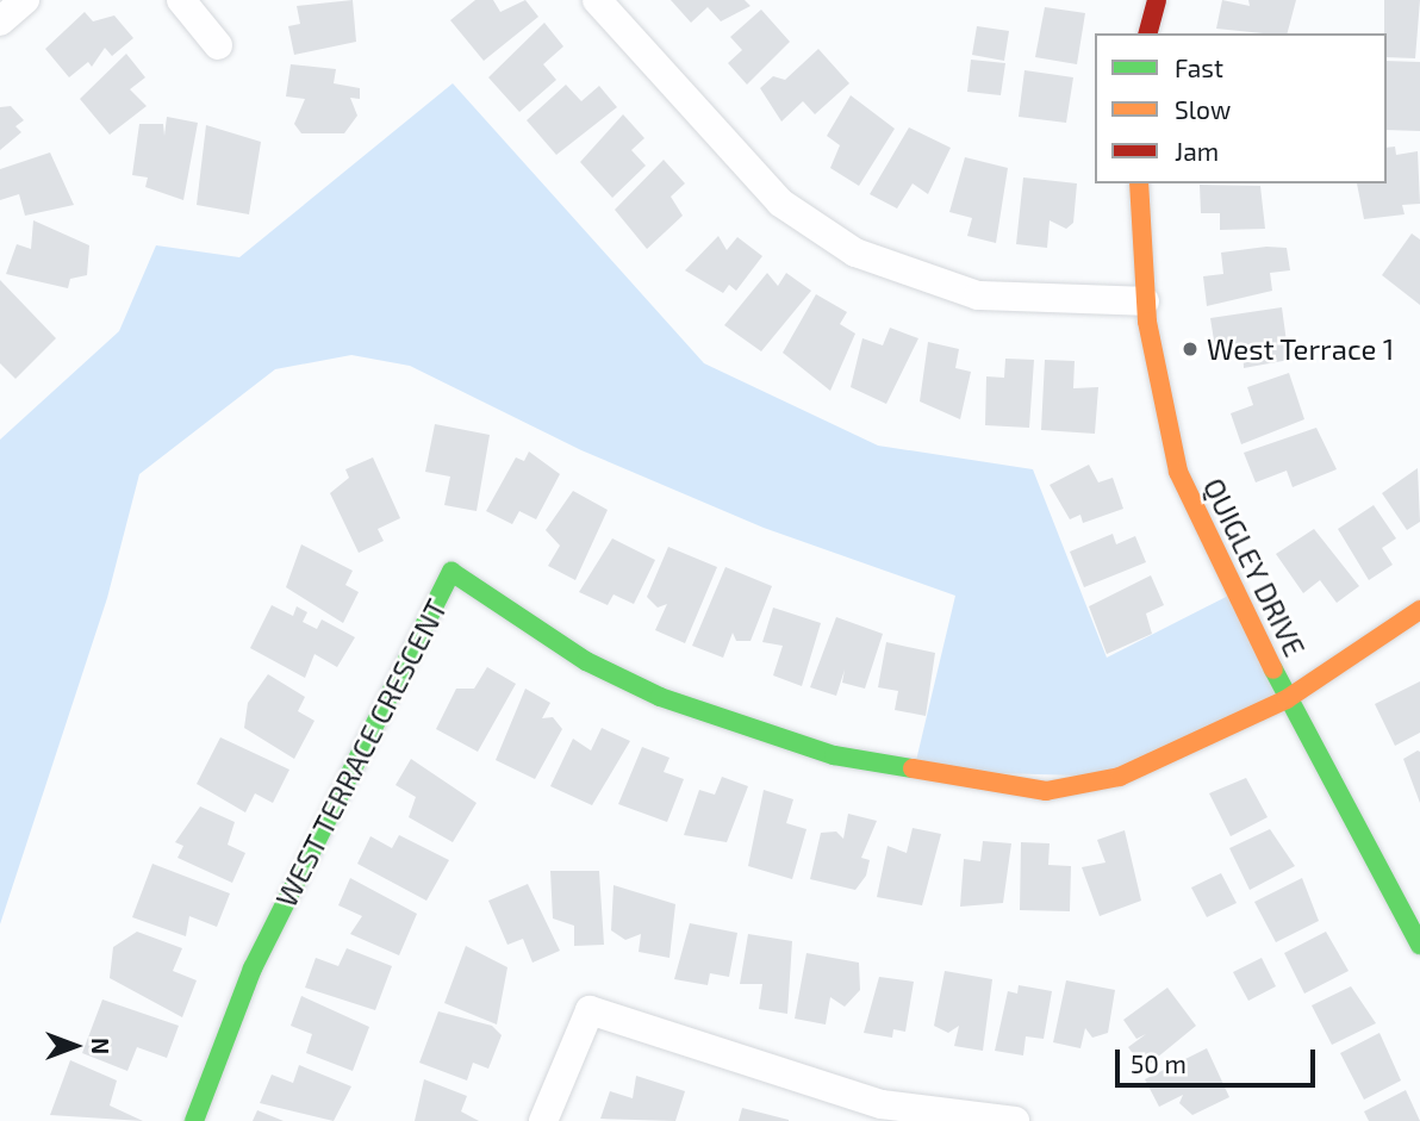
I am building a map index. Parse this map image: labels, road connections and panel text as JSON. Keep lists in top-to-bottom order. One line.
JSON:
{"streets":{"street":["QUIGLEY DRIVE","WEST TERRACE CRESCENT"]},"crossings":[["QUIGLEY DRIVE","WEST TERRACE CRESCENT"]],"places":["West Terrace 1"],"legend":["Fast","Slow","Jam"],"scale_bar":"50 m","north":"right"}
